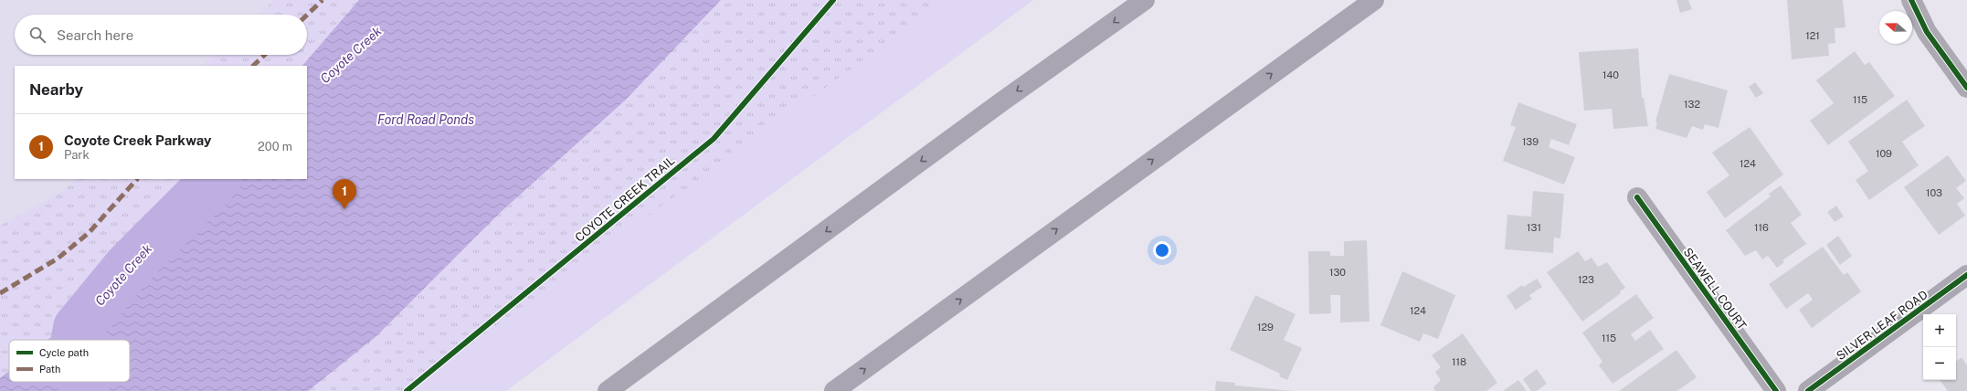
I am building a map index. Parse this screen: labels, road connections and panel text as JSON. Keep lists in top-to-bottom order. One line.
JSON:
{"streets":{"street":["SEAWELL COURT","SILVER LEAF ROAD"],"cycle path":["COYOTE CREEK TRAIL"]},"water":["Coyote Creek","Ford Road Ponds"],"house_numbers":["121","140","115","132","139","109","124","103","131","116","130","123","124","129","115","118"],"legend":["Cycle path","Path"],"north":"left","page":{"search":"Search here","heading":"Nearby","list":[{"mark":"1","name":"Coyote Creek Parkway","note":"Park","value":"200 m"}],"pins":"1","map_buttons":["+","−"]}}
